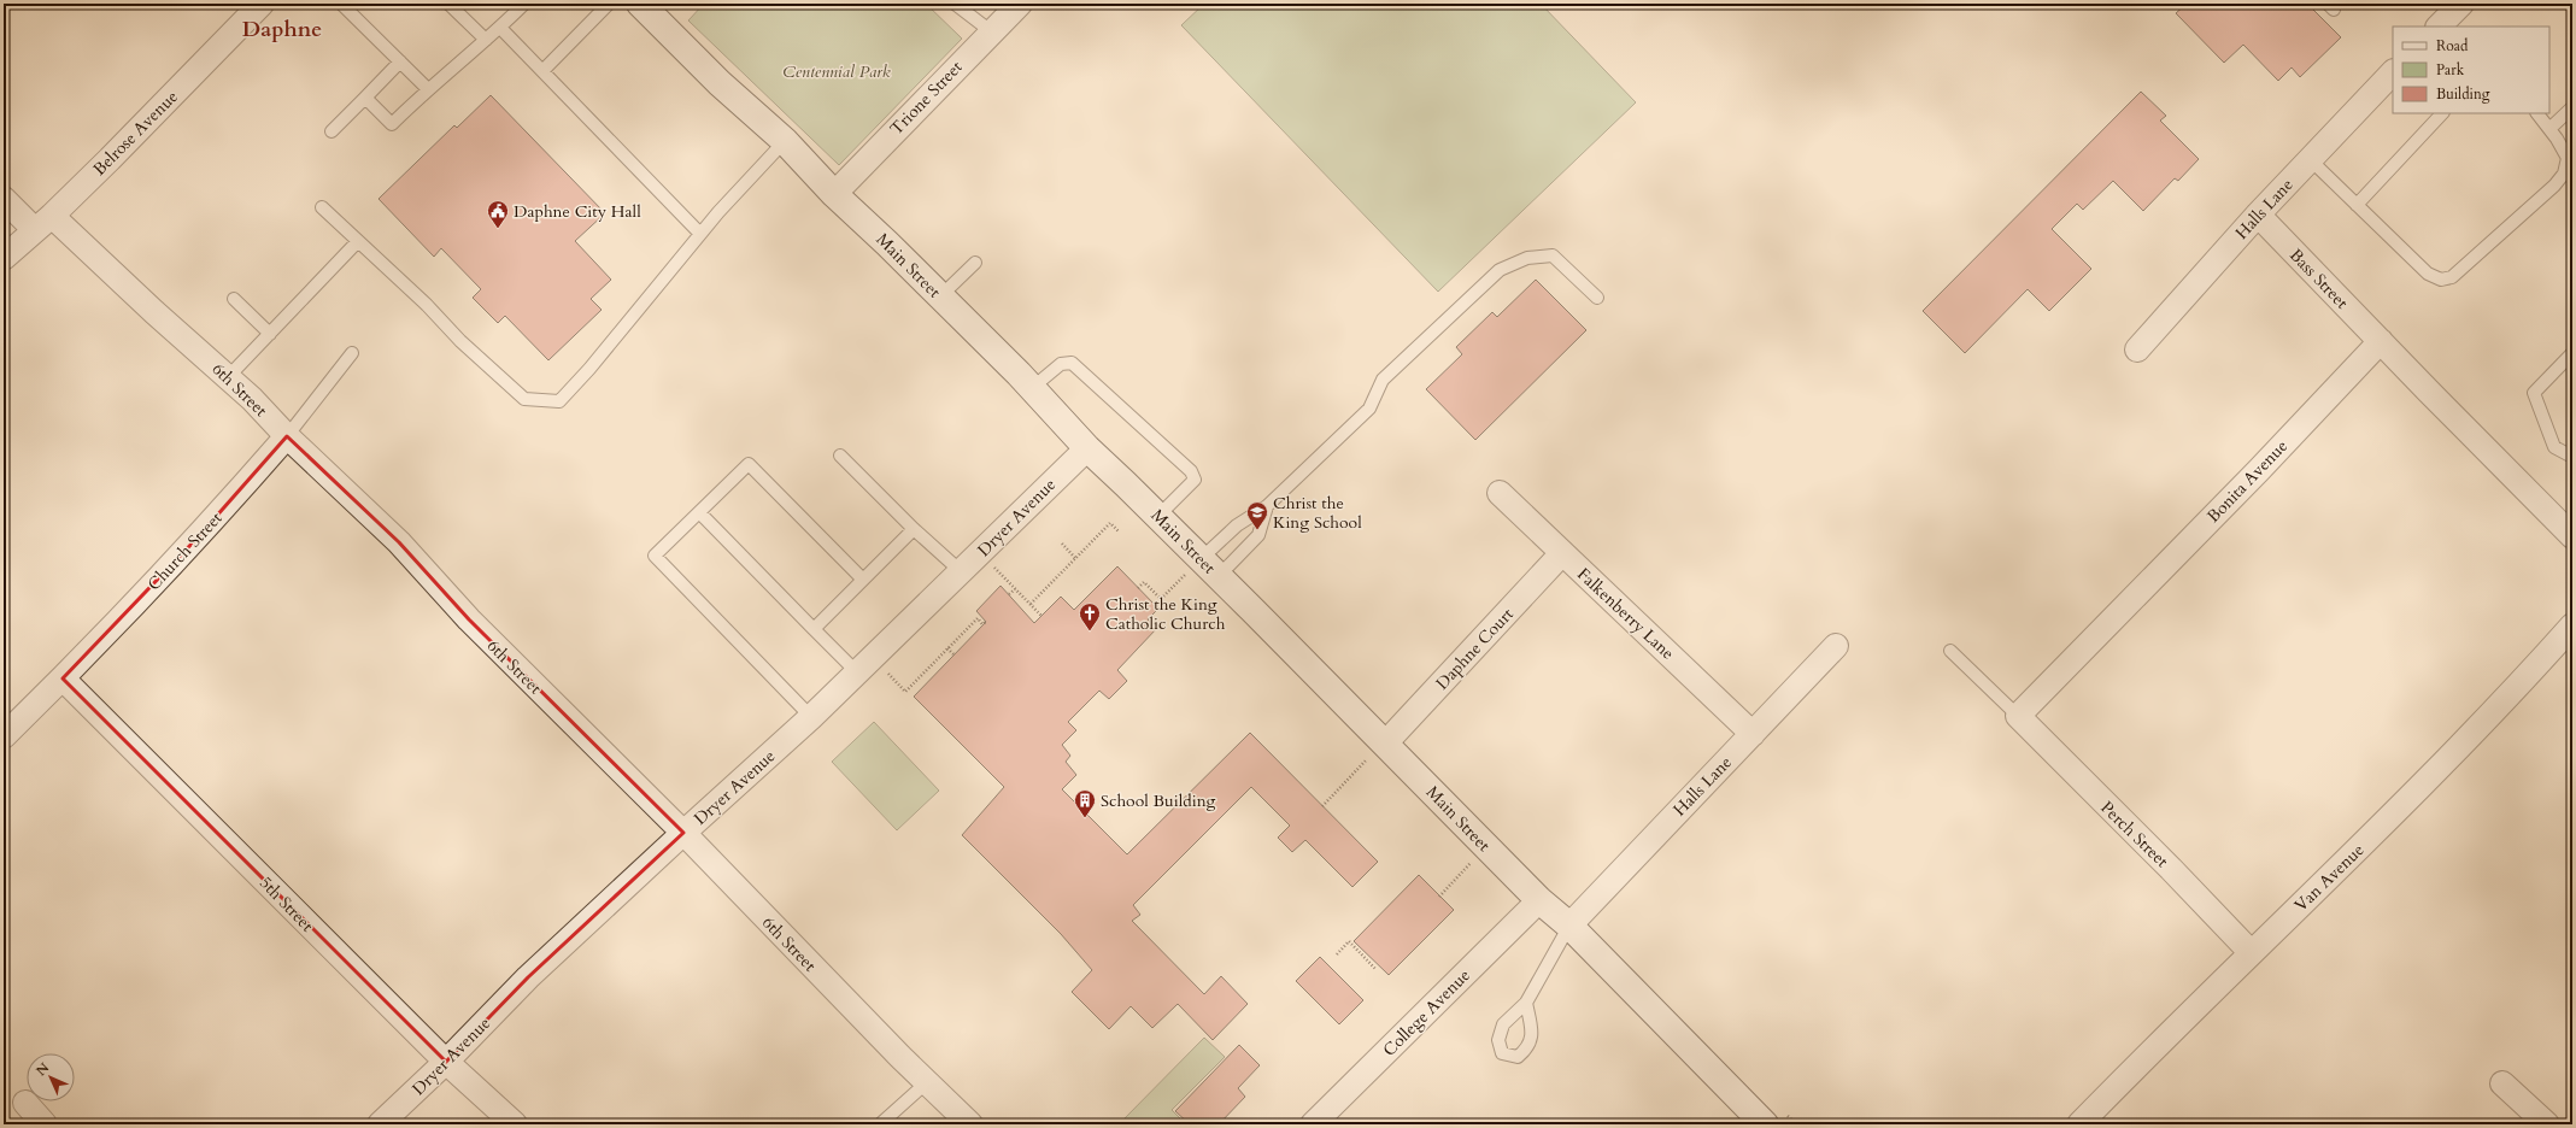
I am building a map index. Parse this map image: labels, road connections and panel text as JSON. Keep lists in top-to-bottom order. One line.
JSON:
{"streets":{"main road":["Main Street"],"street":["Trione Street","Belrose Avenue","Halls Lane","Bass Street","6th Street","Bonita Avenue","Dryer Avenue","Church Street","Falkenberry Lane","Daphne Court","Perch Street","Van Avenue","5th Street","College Avenue"]},"crossings":[["Trione Street","Main Street"],["Belrose Avenue","6th Street"],["Halls Lane","Main Street"],["Halls Lane","Bass Street"],["Halls Lane","Falkenberry Lane"],["Main Street","Dryer Avenue"],["Main Street","Daphne Court"],["Main Street","College Avenue"],["Bass Street","Bonita Avenue"],["6th Street","Dryer Avenue"],["6th Street","Church Street"],["Bonita Avenue","Perch Street"],["Dryer Avenue","5th Street"],["Church Street","5th Street"],["Falkenberry Lane","Daphne Court"],["Perch Street","Van Avenue"]],"districts":["Daphne"],"parks":["Centennial Park"],"places":{"public building":["Daphne City Hall"],"school or university":["Christ the King School"],"church":["Christ the King Catholic Church"],"building":["School Building"]},"legend":["Road","Park","Building"],"north":"top left"}
